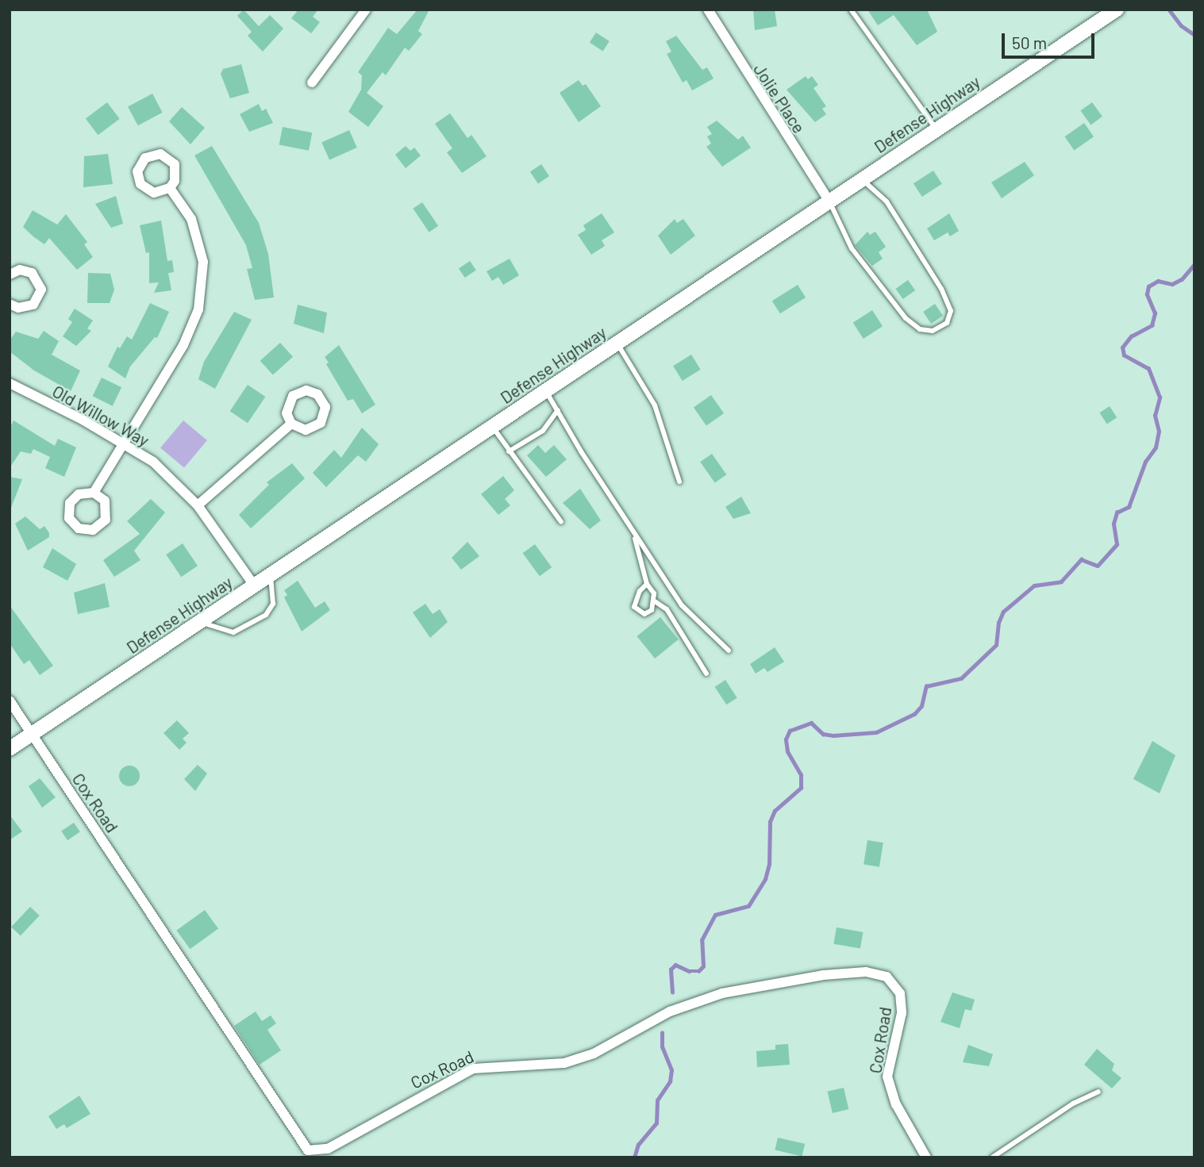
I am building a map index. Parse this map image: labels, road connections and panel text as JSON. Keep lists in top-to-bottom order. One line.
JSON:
{"streets":{"main road":["Defense Highway"],"street":["Jolie Place","Old Willow Way","Cox Road"]},"crossings":[["Jolie Place","Defense Highway"],["Defense Highway","Old Willow Way"],["Defense Highway","Cox Road"]],"scale_bar":"50 m"}
